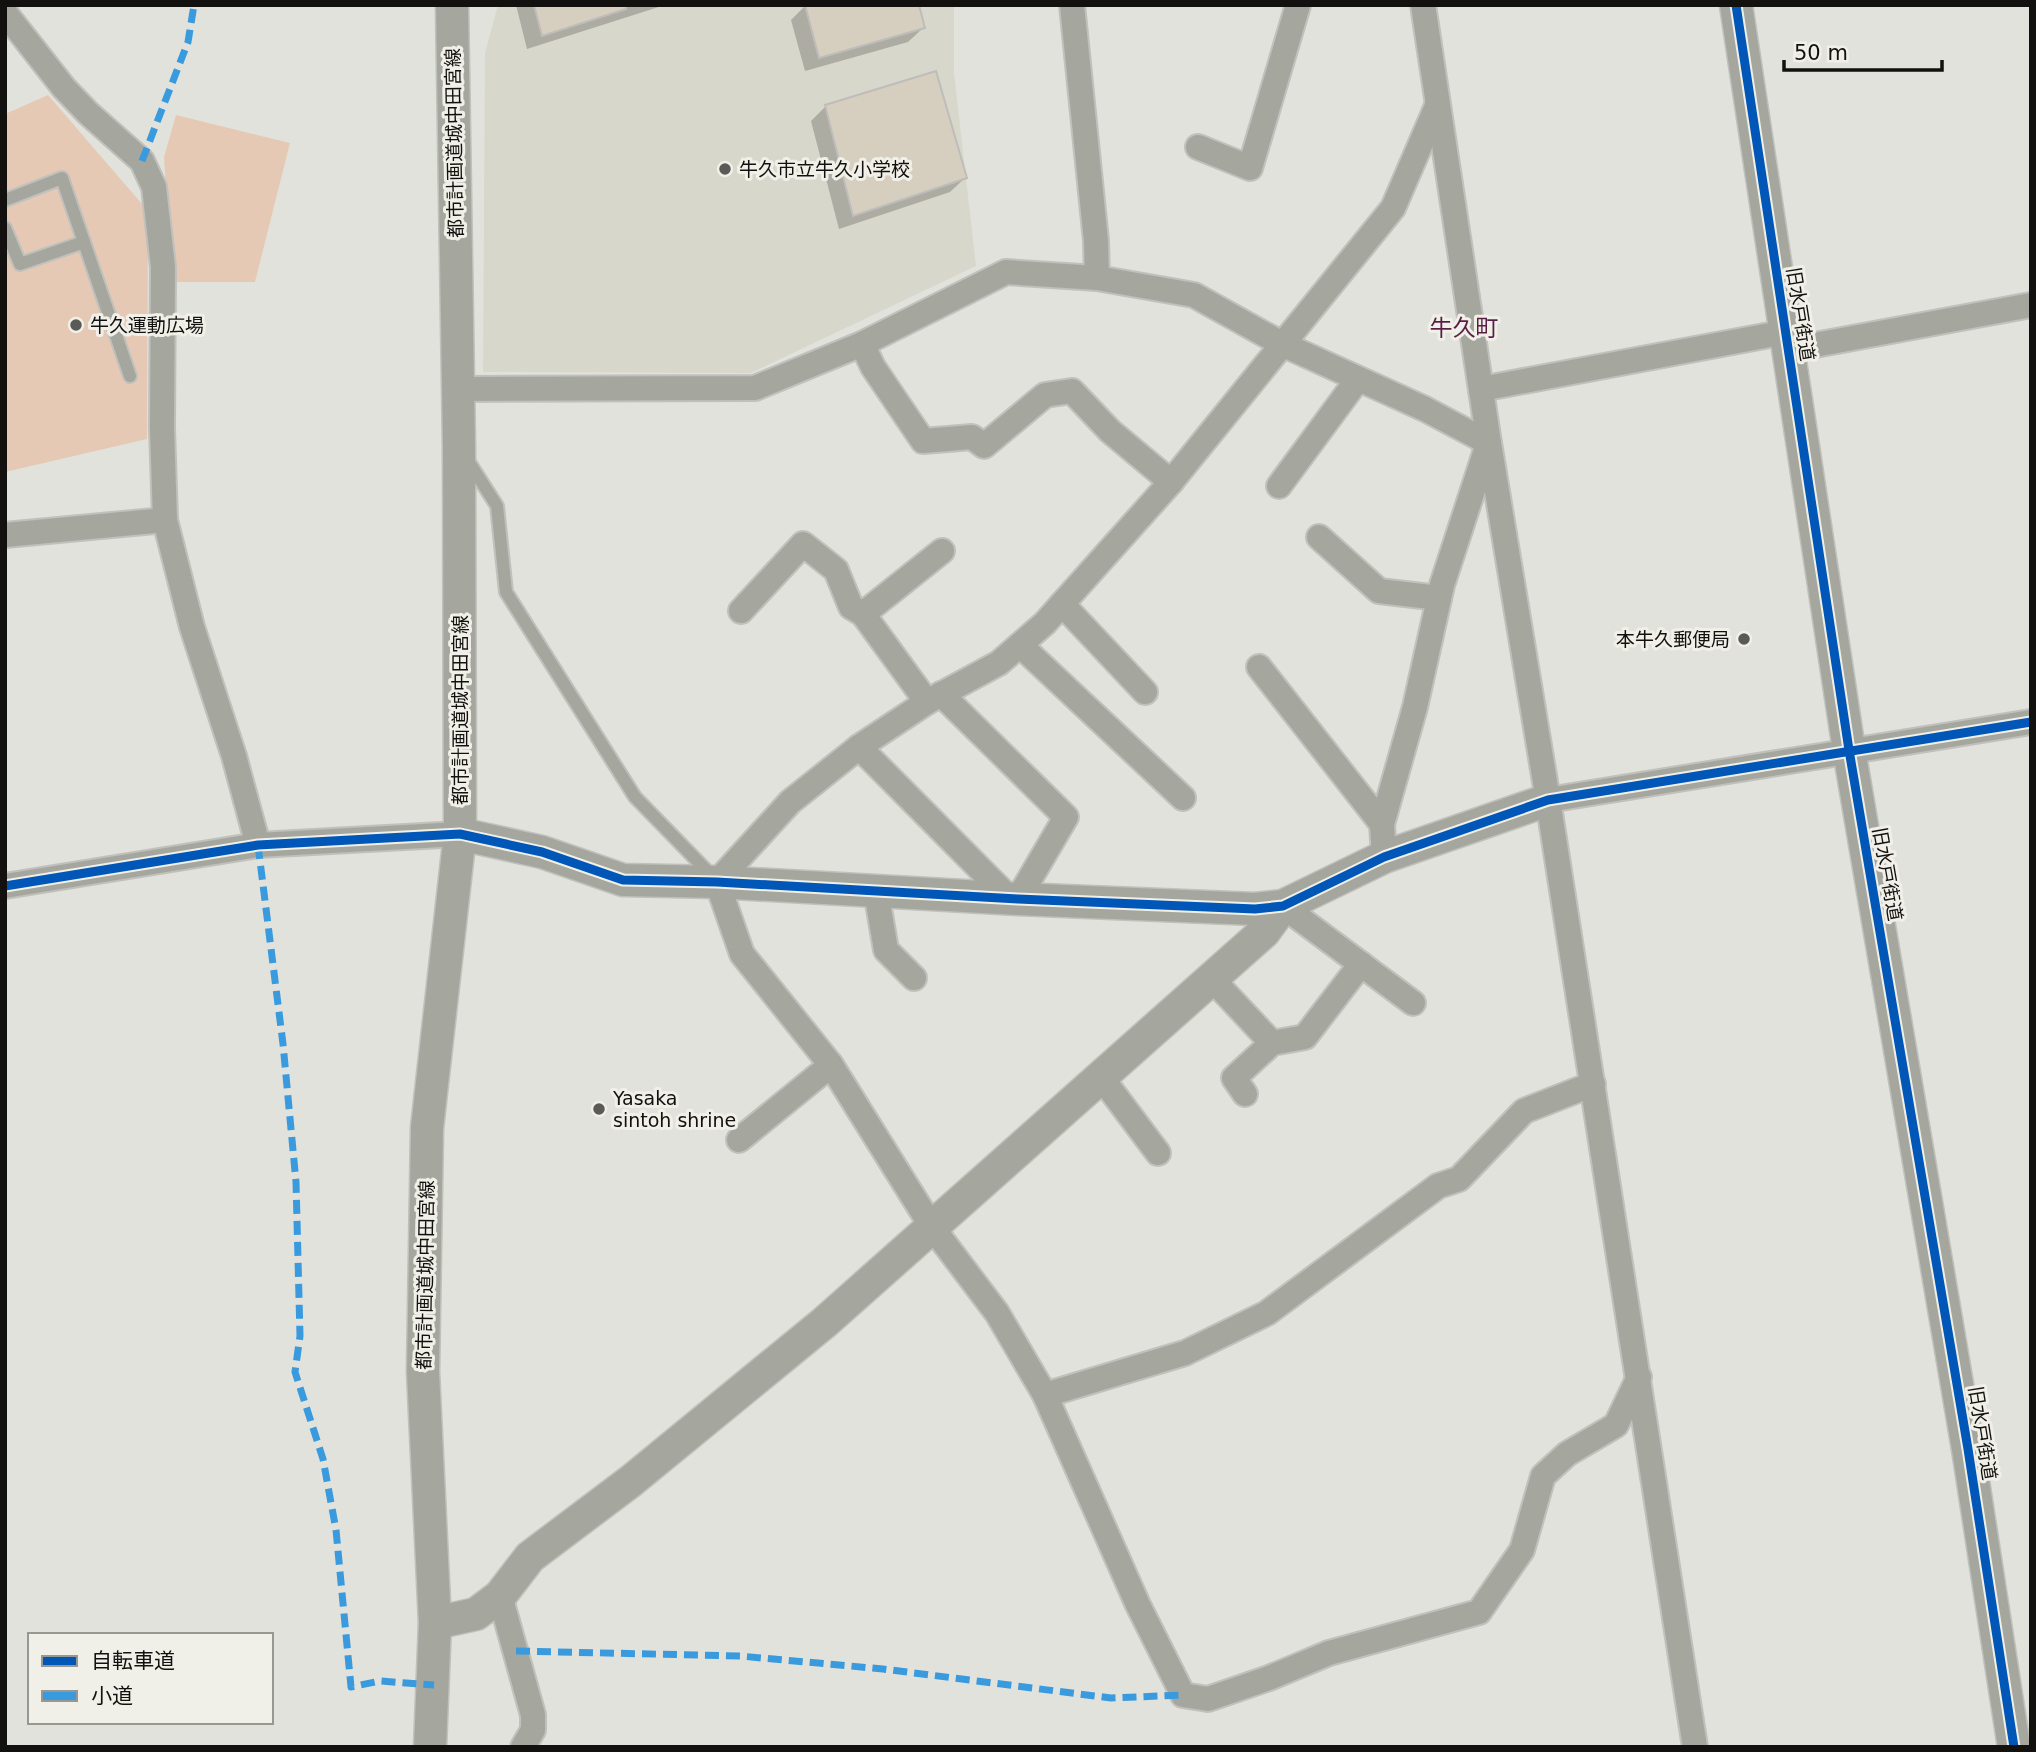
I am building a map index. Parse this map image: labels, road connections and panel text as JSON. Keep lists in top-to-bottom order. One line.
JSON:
{"streets":{"street":["都市計画道城中田宮線","旧水戸街道"]},"districts":["牛久町"],"places":["牛久市立牛久小学校","牛久運動広場","本牛久郵便局","Yasaka sintoh shrine"],"legend":["自転車道","小道"],"scale_bar":"50 m"}
